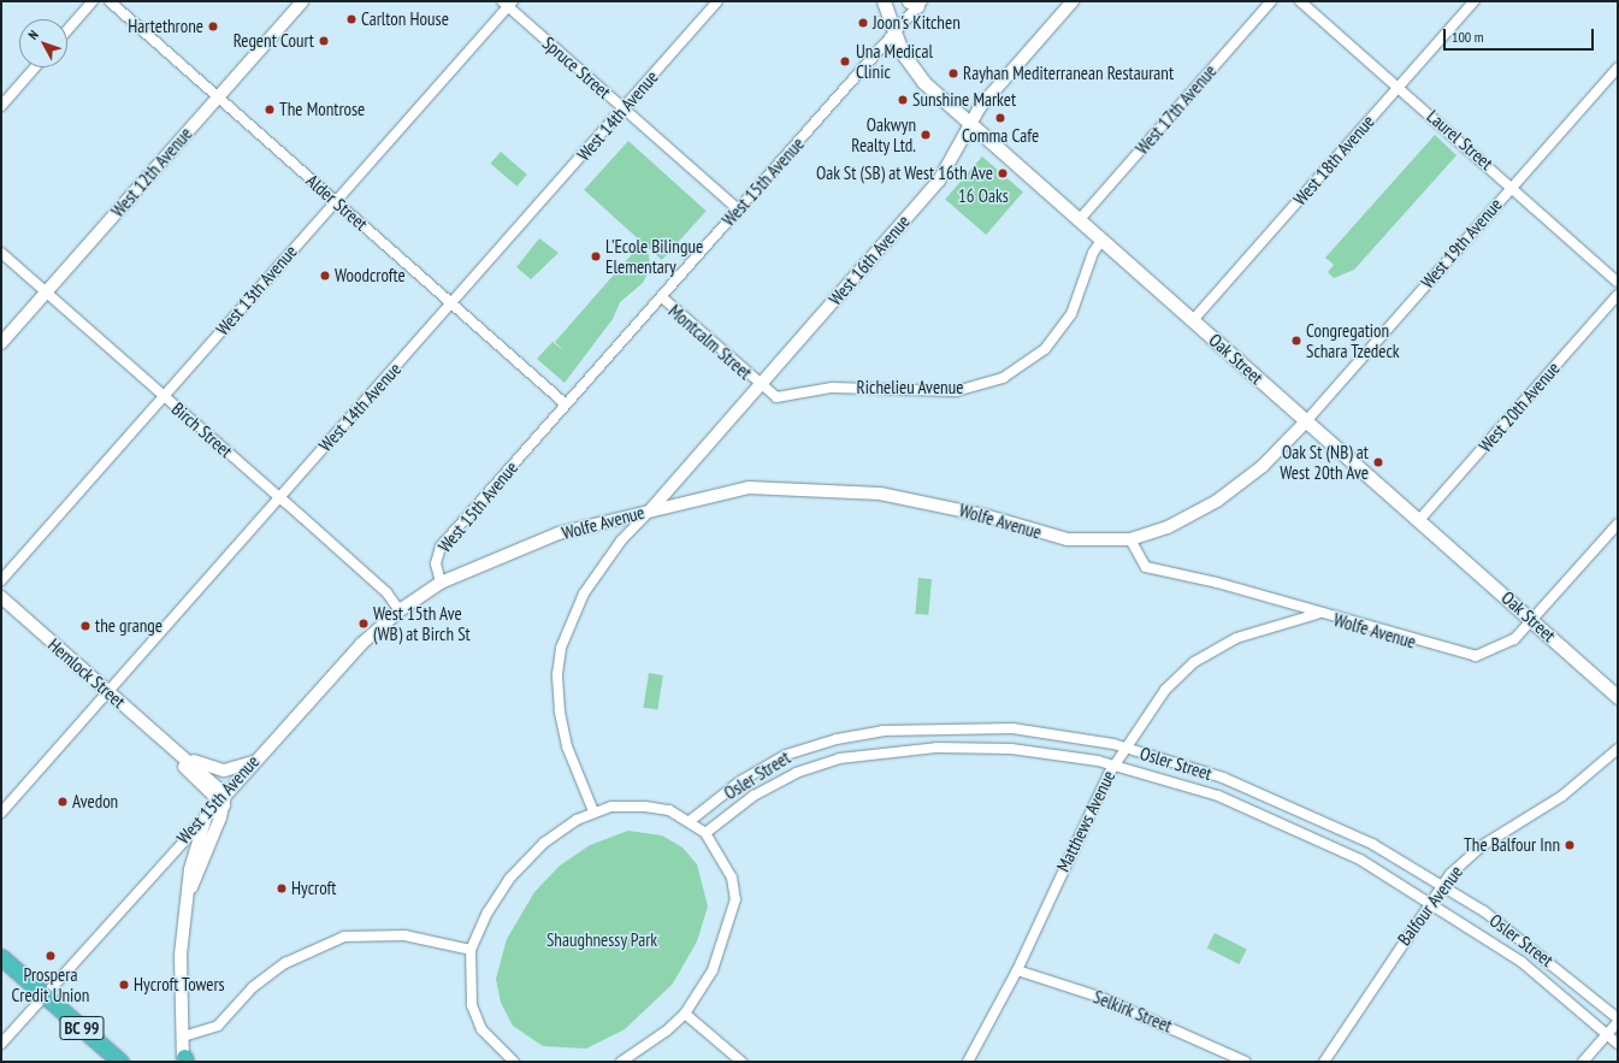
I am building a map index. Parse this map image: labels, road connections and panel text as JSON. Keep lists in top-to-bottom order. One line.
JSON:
{"streets":{"highway":["BC 99"],"main road":["Oak Street"],"street":["Spruce Street","West 17th Avenue","West 14th Avenue","Laurel Street","West 18th Avenue","West 12th Avenue","West 15th Avenue","Alder Street","West 19th Avenue","West 16th Avenue","West 13th Avenue","Montcalm Street","Richelieu Avenue","West 20th Avenue","Birch Street","Wolfe Avenue","Hemlock Street","Osler Street","Matthews Avenue","Balfour Avenue","Selkirk Street"]},"crossings":[["Spruce Street","West 14th Avenue"],["Spruce Street","West 15th Avenue"],["Spruce Street","West 13th Avenue"],["West 17th Avenue","Oak Street"],["West 14th Avenue","Alder Street"],["West 14th Avenue","Birch Street"],["West 14th Avenue","Hemlock Street"],["Laurel Street","West 18th Avenue"],["Laurel Street","West 19th Avenue"],["West 18th Avenue","Oak Street"],["West 12th Avenue","Alder Street"],["West 12th Avenue","Birch Street"],["West 15th Avenue","Alder Street"],["West 15th Avenue","Montcalm Street"],["West 15th Avenue","Oak Street"],["West 15th Avenue","Birch Street"],["West 15th Avenue","Wolfe Avenue"],["West 15th Avenue","Hemlock Street"],["West 15th Avenue","BC 99"],["Alder Street","West 13th Avenue"],["West 19th Avenue","Oak Street"],["West 16th Avenue","Montcalm Street"],["West 16th Avenue","Oak Street"],["West 16th Avenue","Richelieu Avenue"],["West 16th Avenue","Wolfe Avenue"],["West 13th Avenue","Birch Street"],["Montcalm Street","Richelieu Avenue"],["Oak Street","Richelieu Avenue"],["Oak Street","West 20th Avenue"],["Oak Street","Wolfe Avenue"],["Wolfe Avenue","Matthews Avenue"],["Osler Street","Matthews Avenue"],["Osler Street","Balfour Avenue"],["Matthews Avenue","Selkirk Street"]],"parks":["16 Oaks","Shaughnessy Park"],"places":["Carlton House","Joon's Kitchen","Hartethrone","Regent Court","Una Medical Clinic","Rayhan Mediterranean Restaurant","Sunshine Market","The Montrose","Comma Cafe","Oakwyn Realty Ltd.","Oak St (SB) at West 16th Ave","L'Ecole Bilingue Elementary","Woodcrofte","Congregation Schara Tzedeck","Oak St (NB) at West 20th Ave","West 15th Ave (WB) at Birch St","the grange","Avedon","The Balfour Inn","Hycroft","Prospera Credit Union","Hycroft Towers"],"scale_bar":"100 m","north":"top left"}
